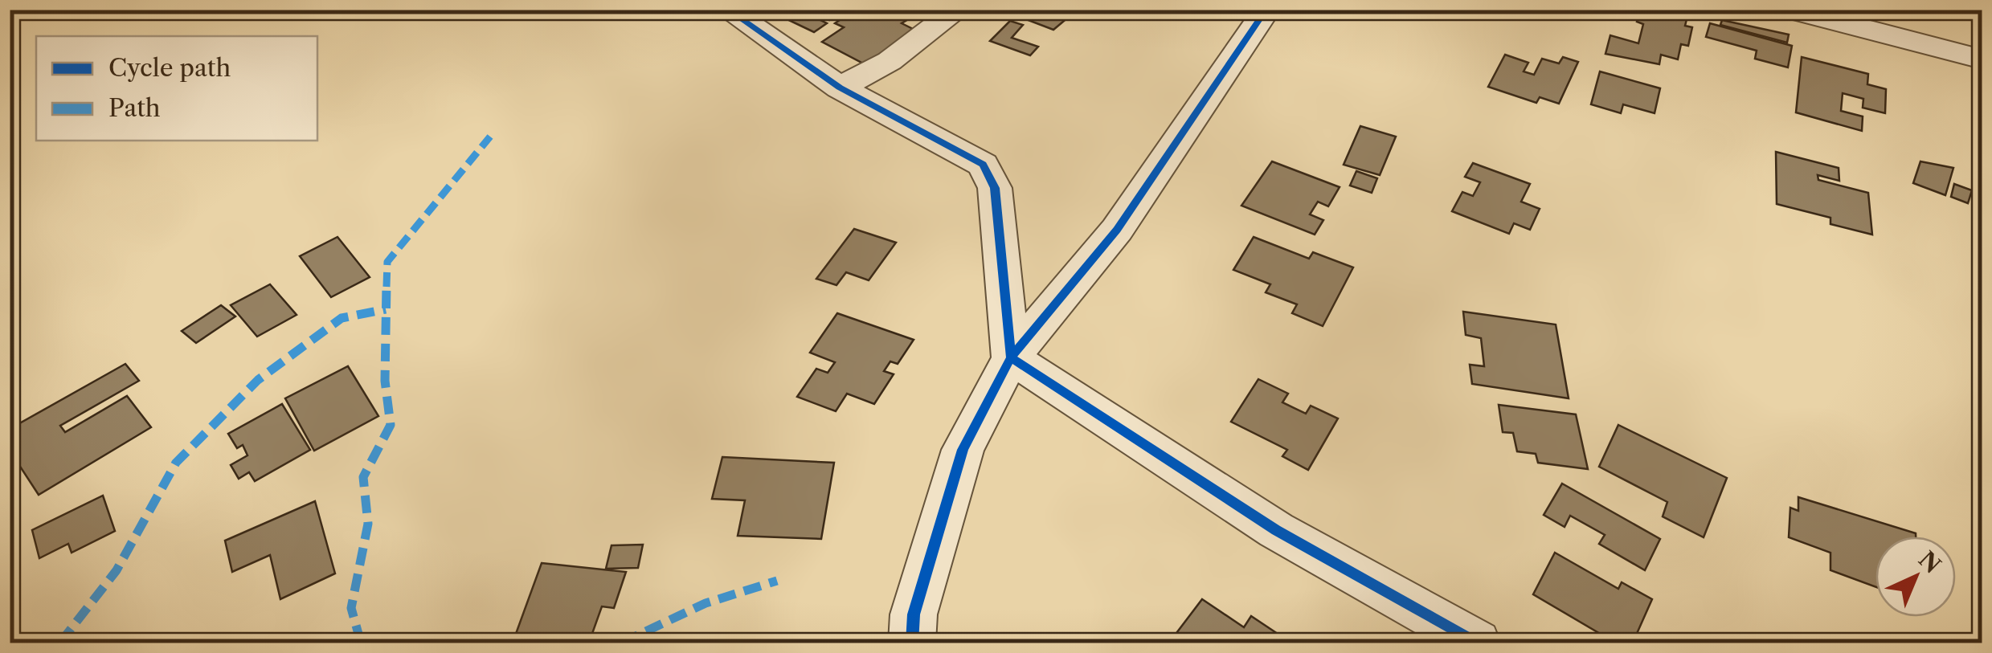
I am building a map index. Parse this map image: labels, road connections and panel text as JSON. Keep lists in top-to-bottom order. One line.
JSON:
{"legend":["Cycle path","Path"],"north":"top right"}
